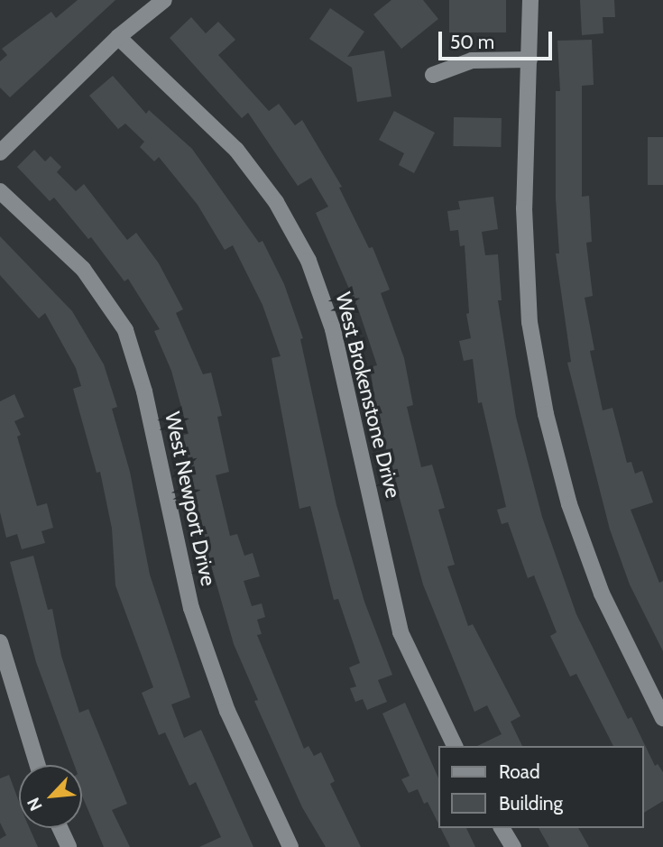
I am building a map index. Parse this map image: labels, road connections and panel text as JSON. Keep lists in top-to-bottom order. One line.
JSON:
{"streets":{"street":["West Brokenstone Drive","West Newport Drive"]},"legend":["Road","Building"],"scale_bar":"50 m","north":"bottom left"}
